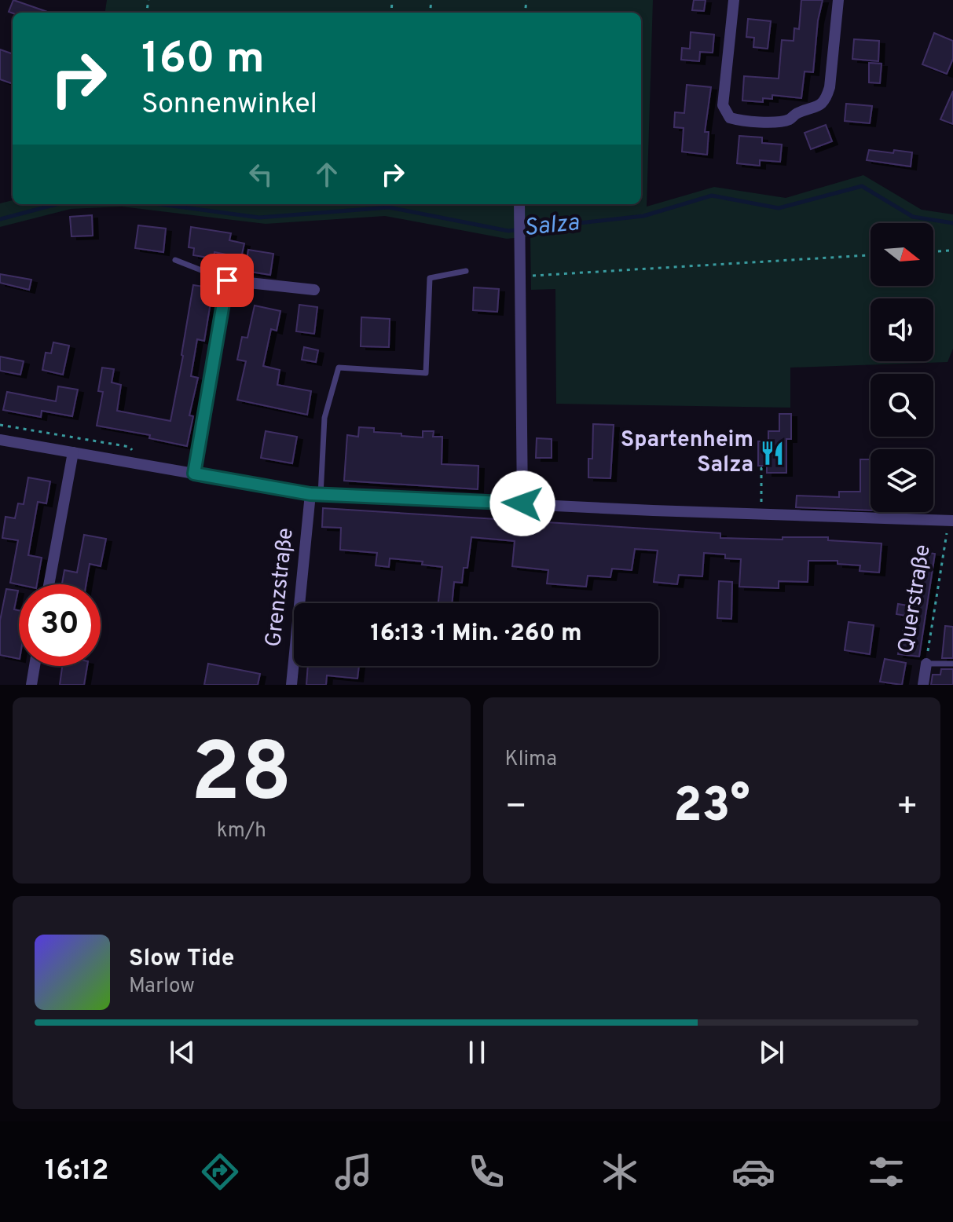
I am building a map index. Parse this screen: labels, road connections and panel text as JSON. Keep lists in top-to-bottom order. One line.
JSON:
{"streets":{"street":["Grenzstraße","Querstraße"]},"water":["Salza"],"places":{"restaurant":["Spartenheim Salza"]},"north":"right","page":{"turn":["160 m","Sonnenwinkel"],"limit":"30","trip":"16:13 · 1 Min. · 260 m","tile":[["28","km/h"],"Klima"],"heat":["−","23°","+"],"song":["Slow Tide","Marlow"],"tabs":"16:12"}}
